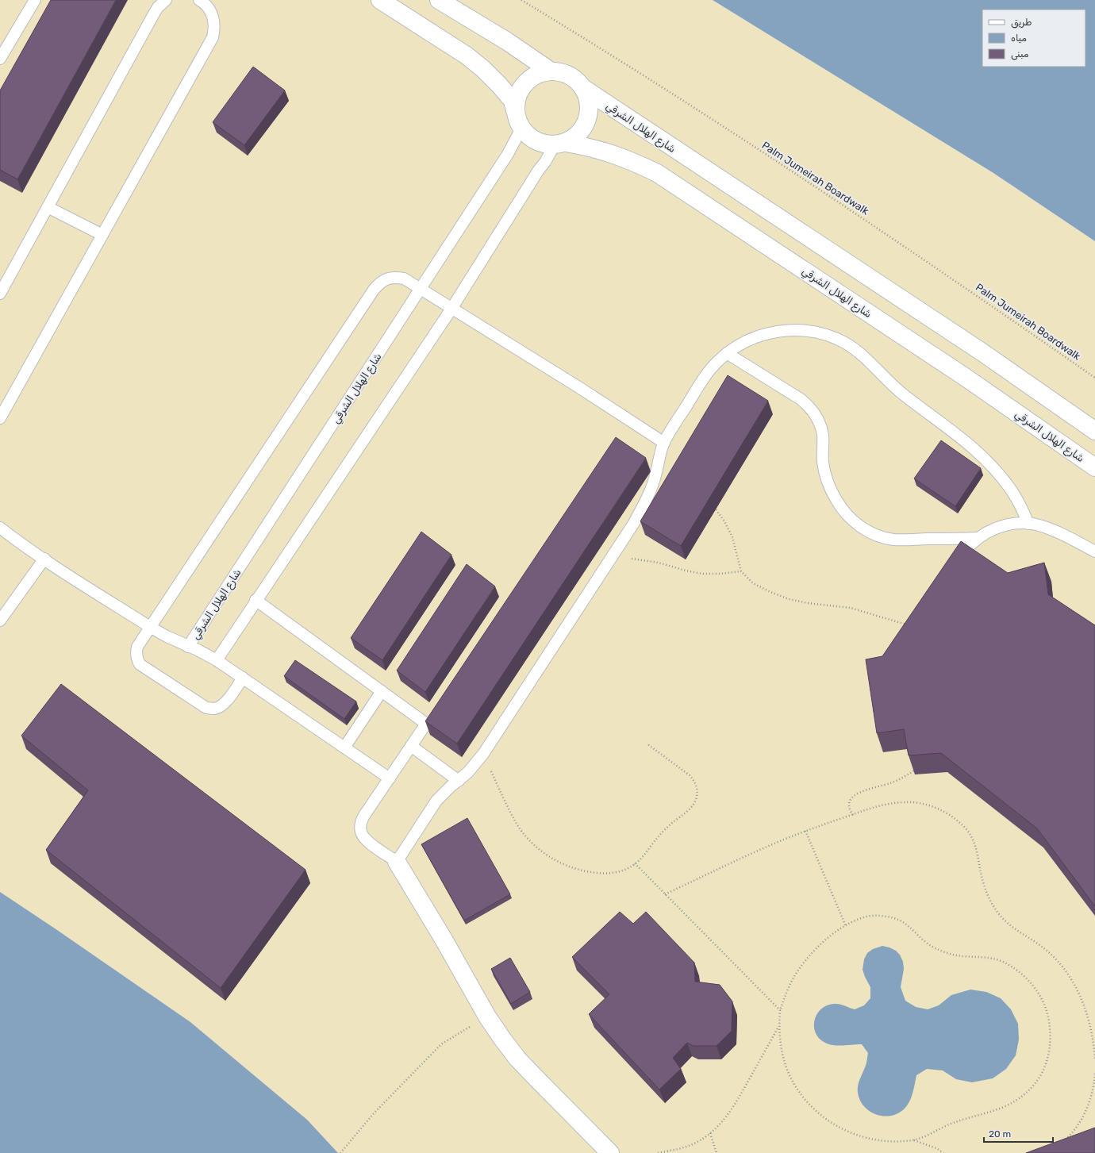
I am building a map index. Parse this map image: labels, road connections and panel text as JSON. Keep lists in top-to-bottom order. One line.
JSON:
{"streets":{"main road":["شارع الهلال الشرقي"],"path":["Palm Jumeirah Boardwalk"]},"legend":["طريق","مياه","مبنى"],"scale_bar":"20 m"}
